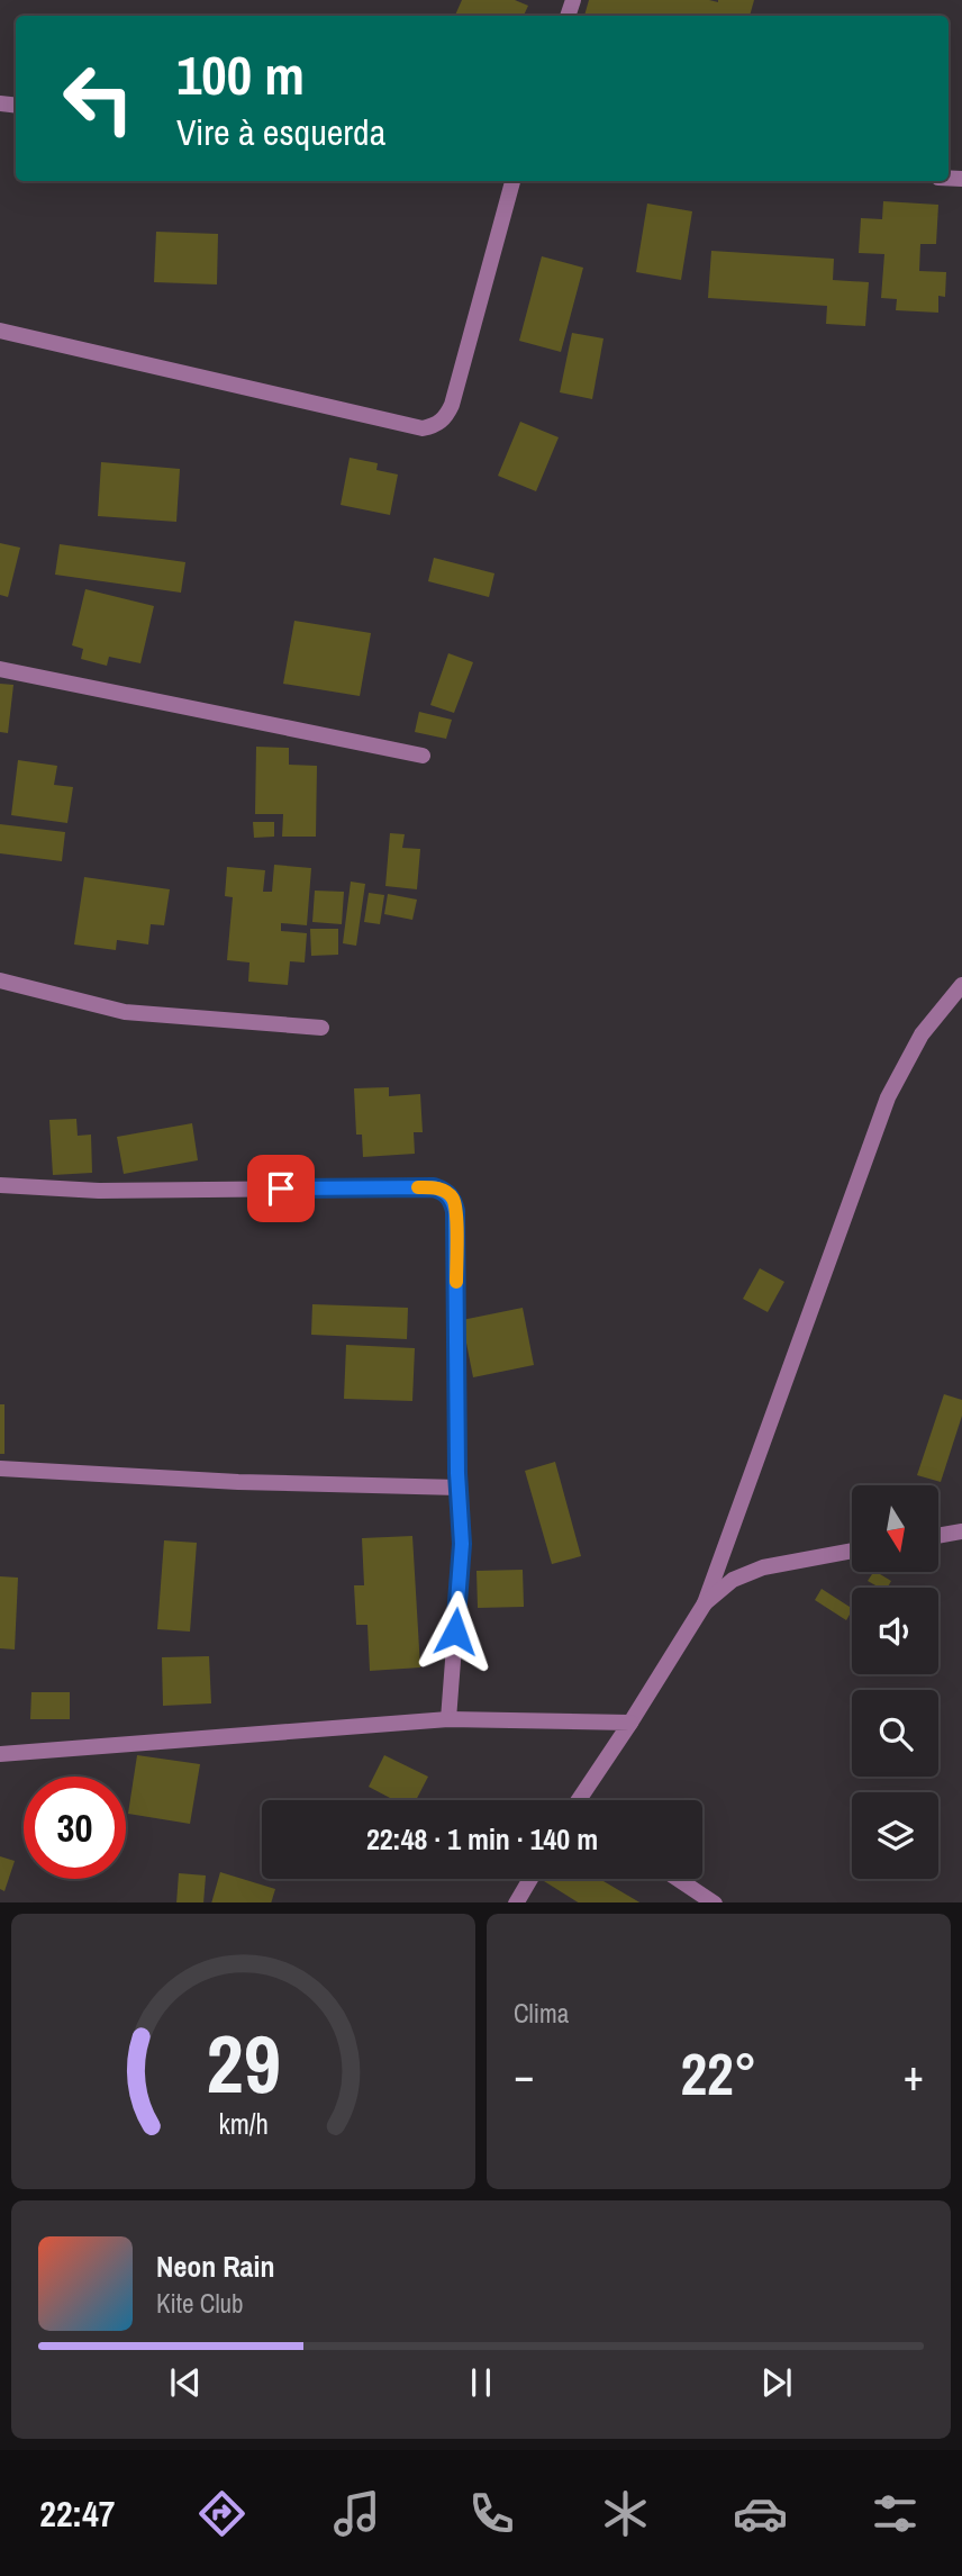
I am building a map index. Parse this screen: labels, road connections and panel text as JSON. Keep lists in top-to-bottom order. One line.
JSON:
{"north":"bottom","page":{"turn":["100 m","Vire à esquerda"],"limit":"30","trip":"22:48 · 1 min · 140 m","tile":"Clima","heat":["−","22°","+"],"song":["Neon Rain","Kite Club"],"tabs":"22:47","gauge":["29","km/h"]}}
